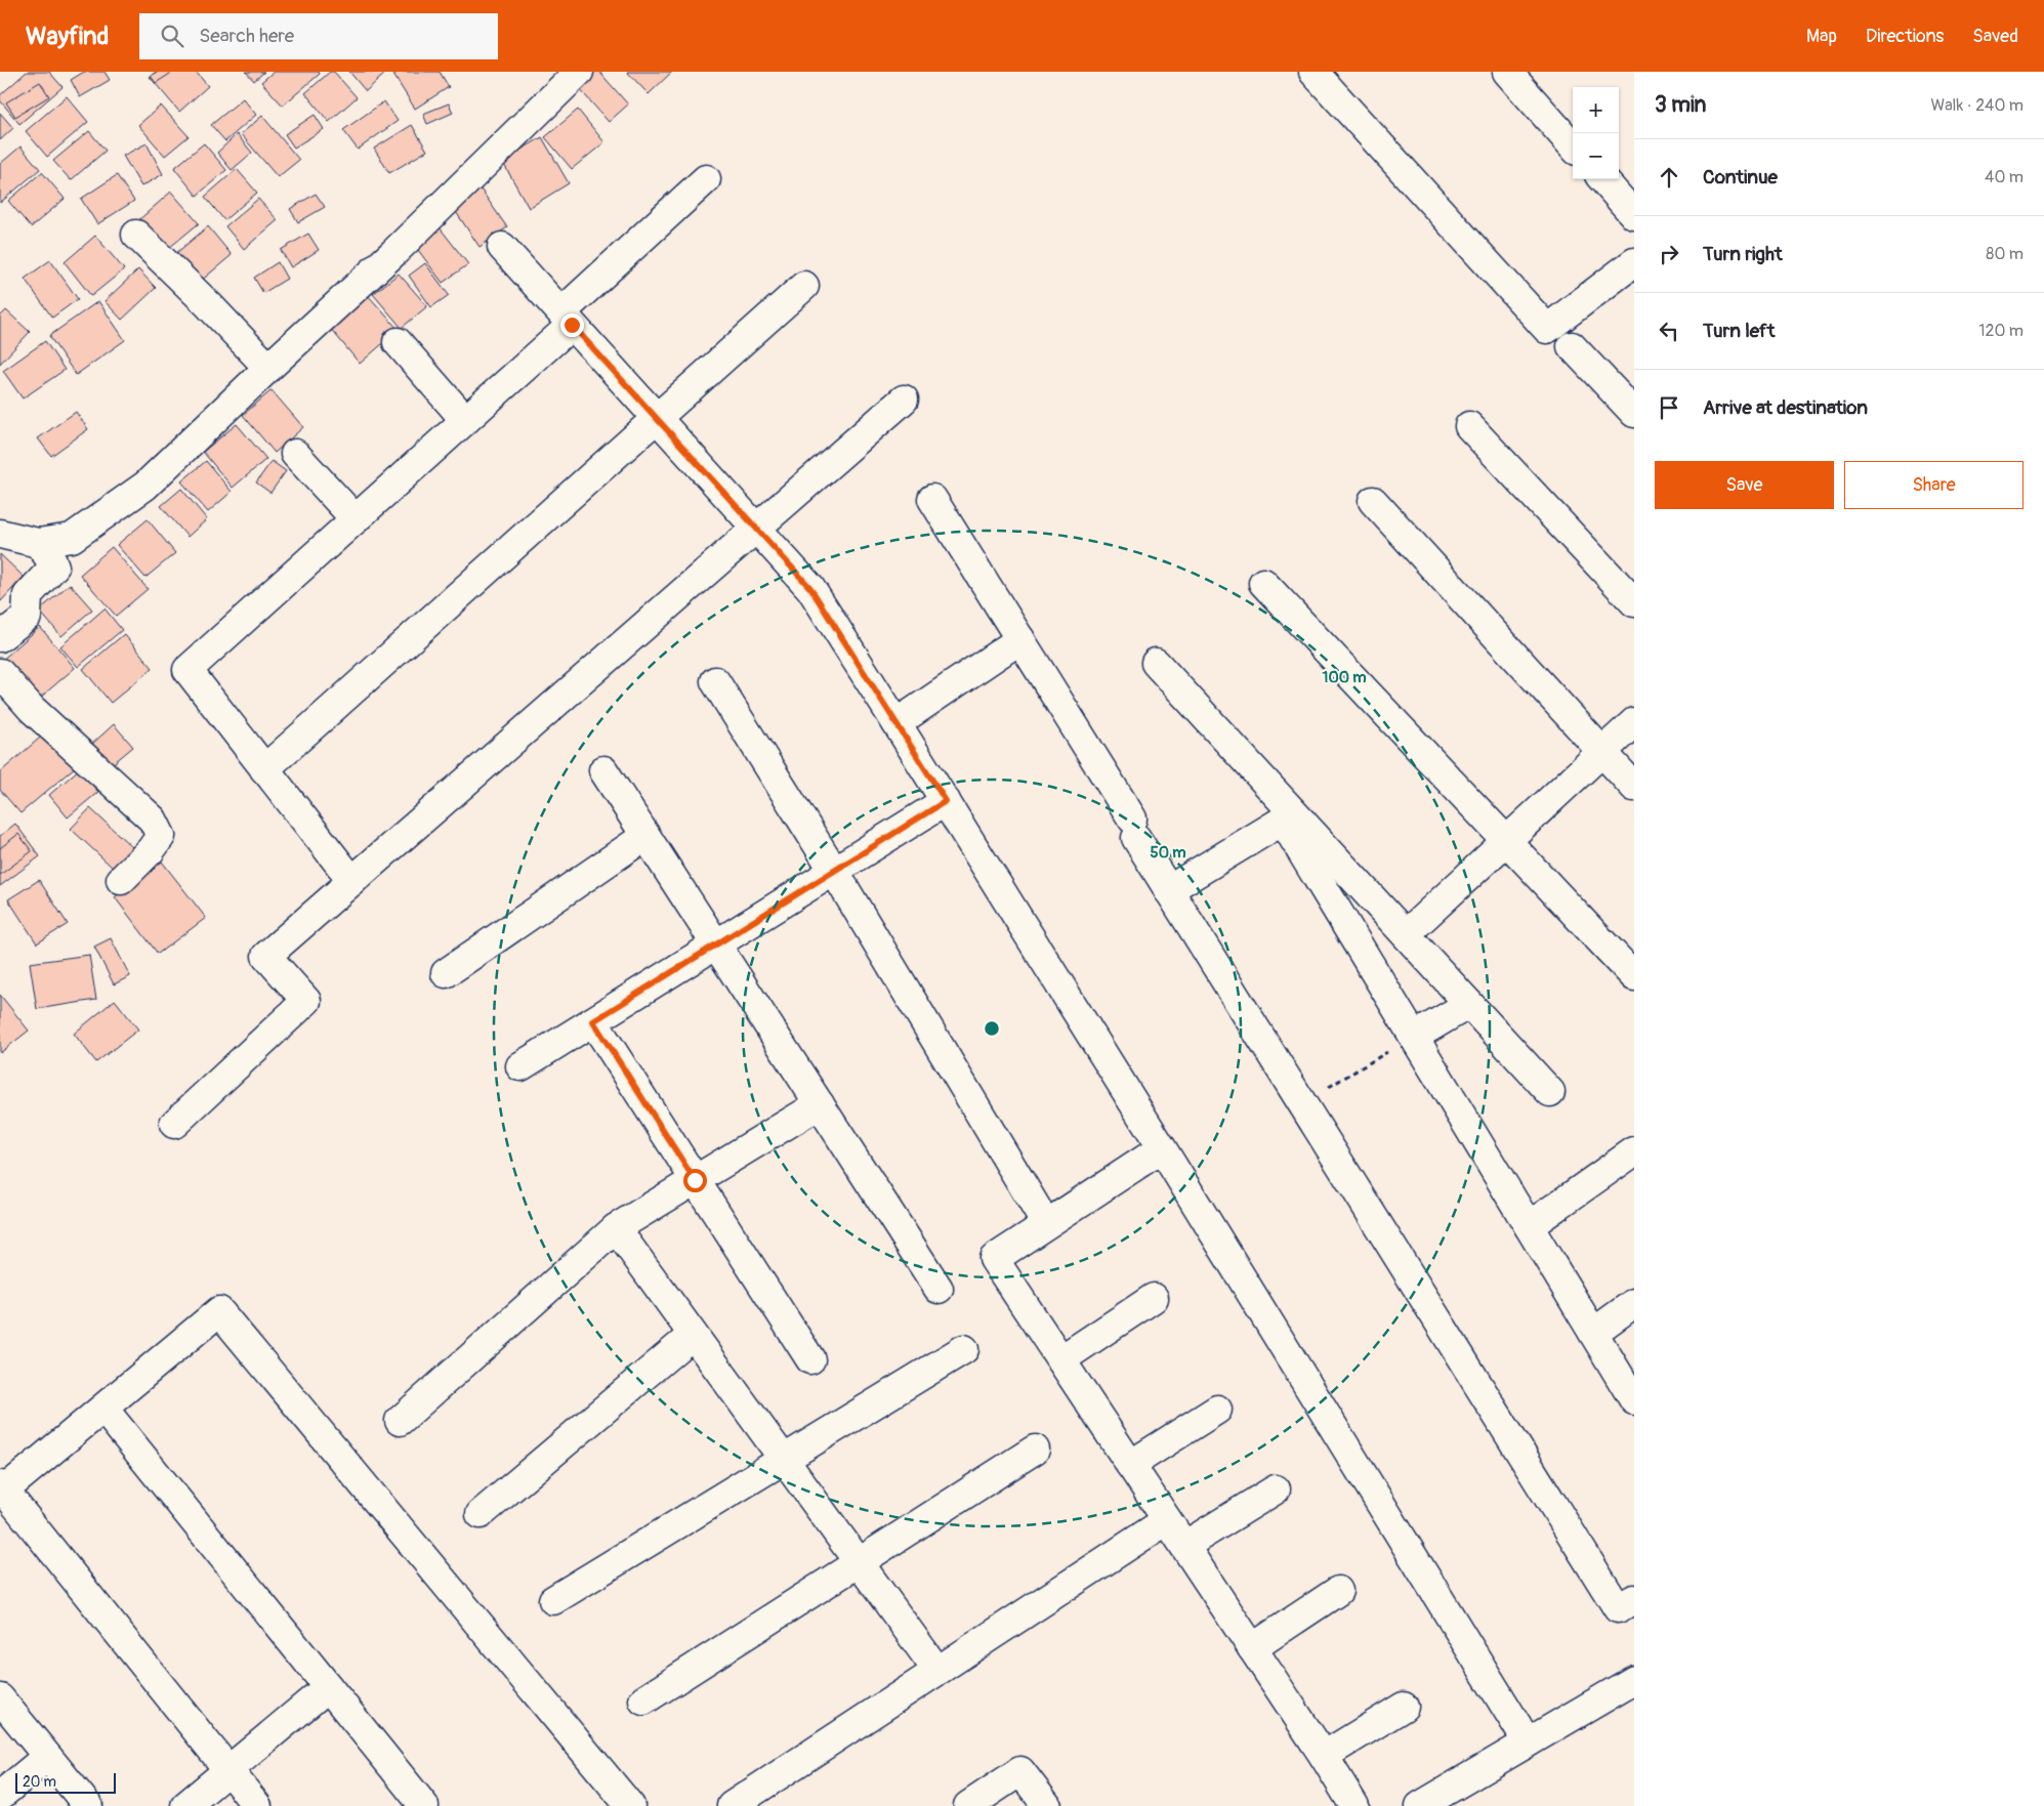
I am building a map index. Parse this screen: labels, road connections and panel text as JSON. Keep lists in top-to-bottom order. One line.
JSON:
{"scale_bar":"20 m","page":{"header":"Wayfind","search":"Search here","nav":["Map","Directions","Saved"],"heading":["3 min","Walk · 240 m"],"map_buttons":["+","−"],"list":[["Continue","40 m"],["Turn right","80 m"],["Turn left","120 m"],"Arrive at destination"],"buttons":["Save","Share"],"scale":"20 m"},"rings":["100 m","50 m"]}
